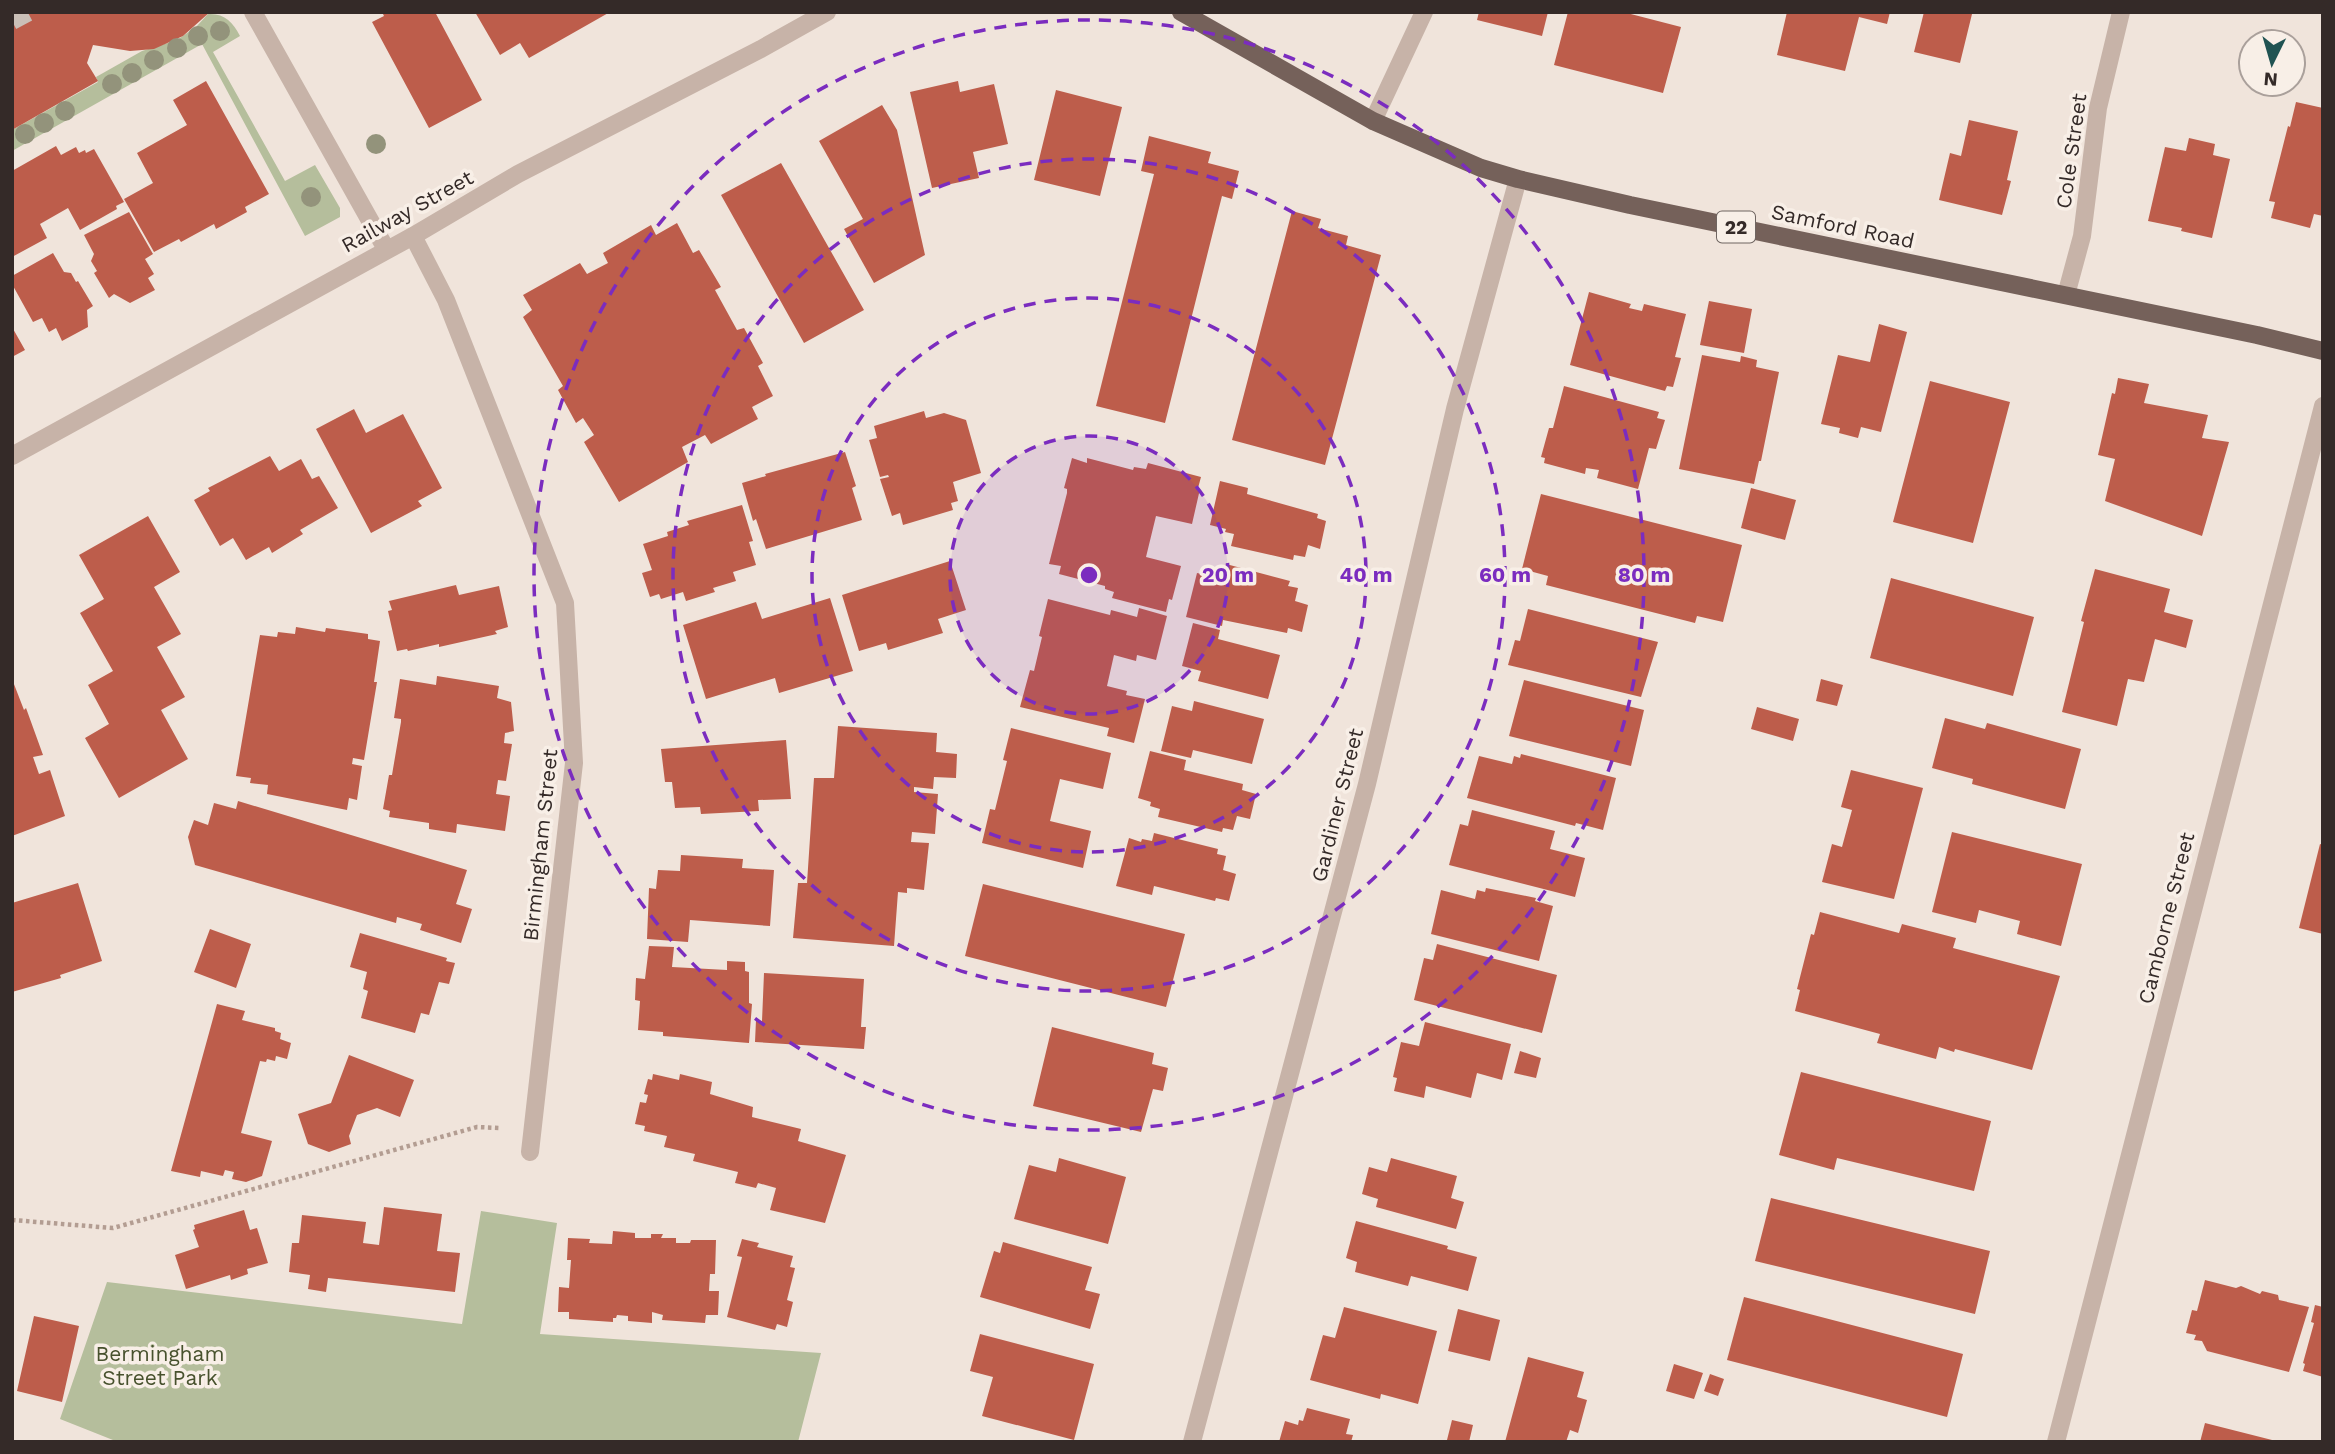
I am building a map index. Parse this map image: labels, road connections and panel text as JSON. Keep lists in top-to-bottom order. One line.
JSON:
{"streets":{"main road":["Samford Road","22"],"street":["Cole Street","Railway Street","Gardiner Street","Birmingham Street","Camborne Street"]},"crossings":[["Cole Street","Samford Road"],["Railway Street","Birmingham Street"],["Samford Road","Gardiner Street"]],"parks":["Bermingham Street Park"],"north":"bottom","rings":["20 m","40 m","60 m","80 m"]}
